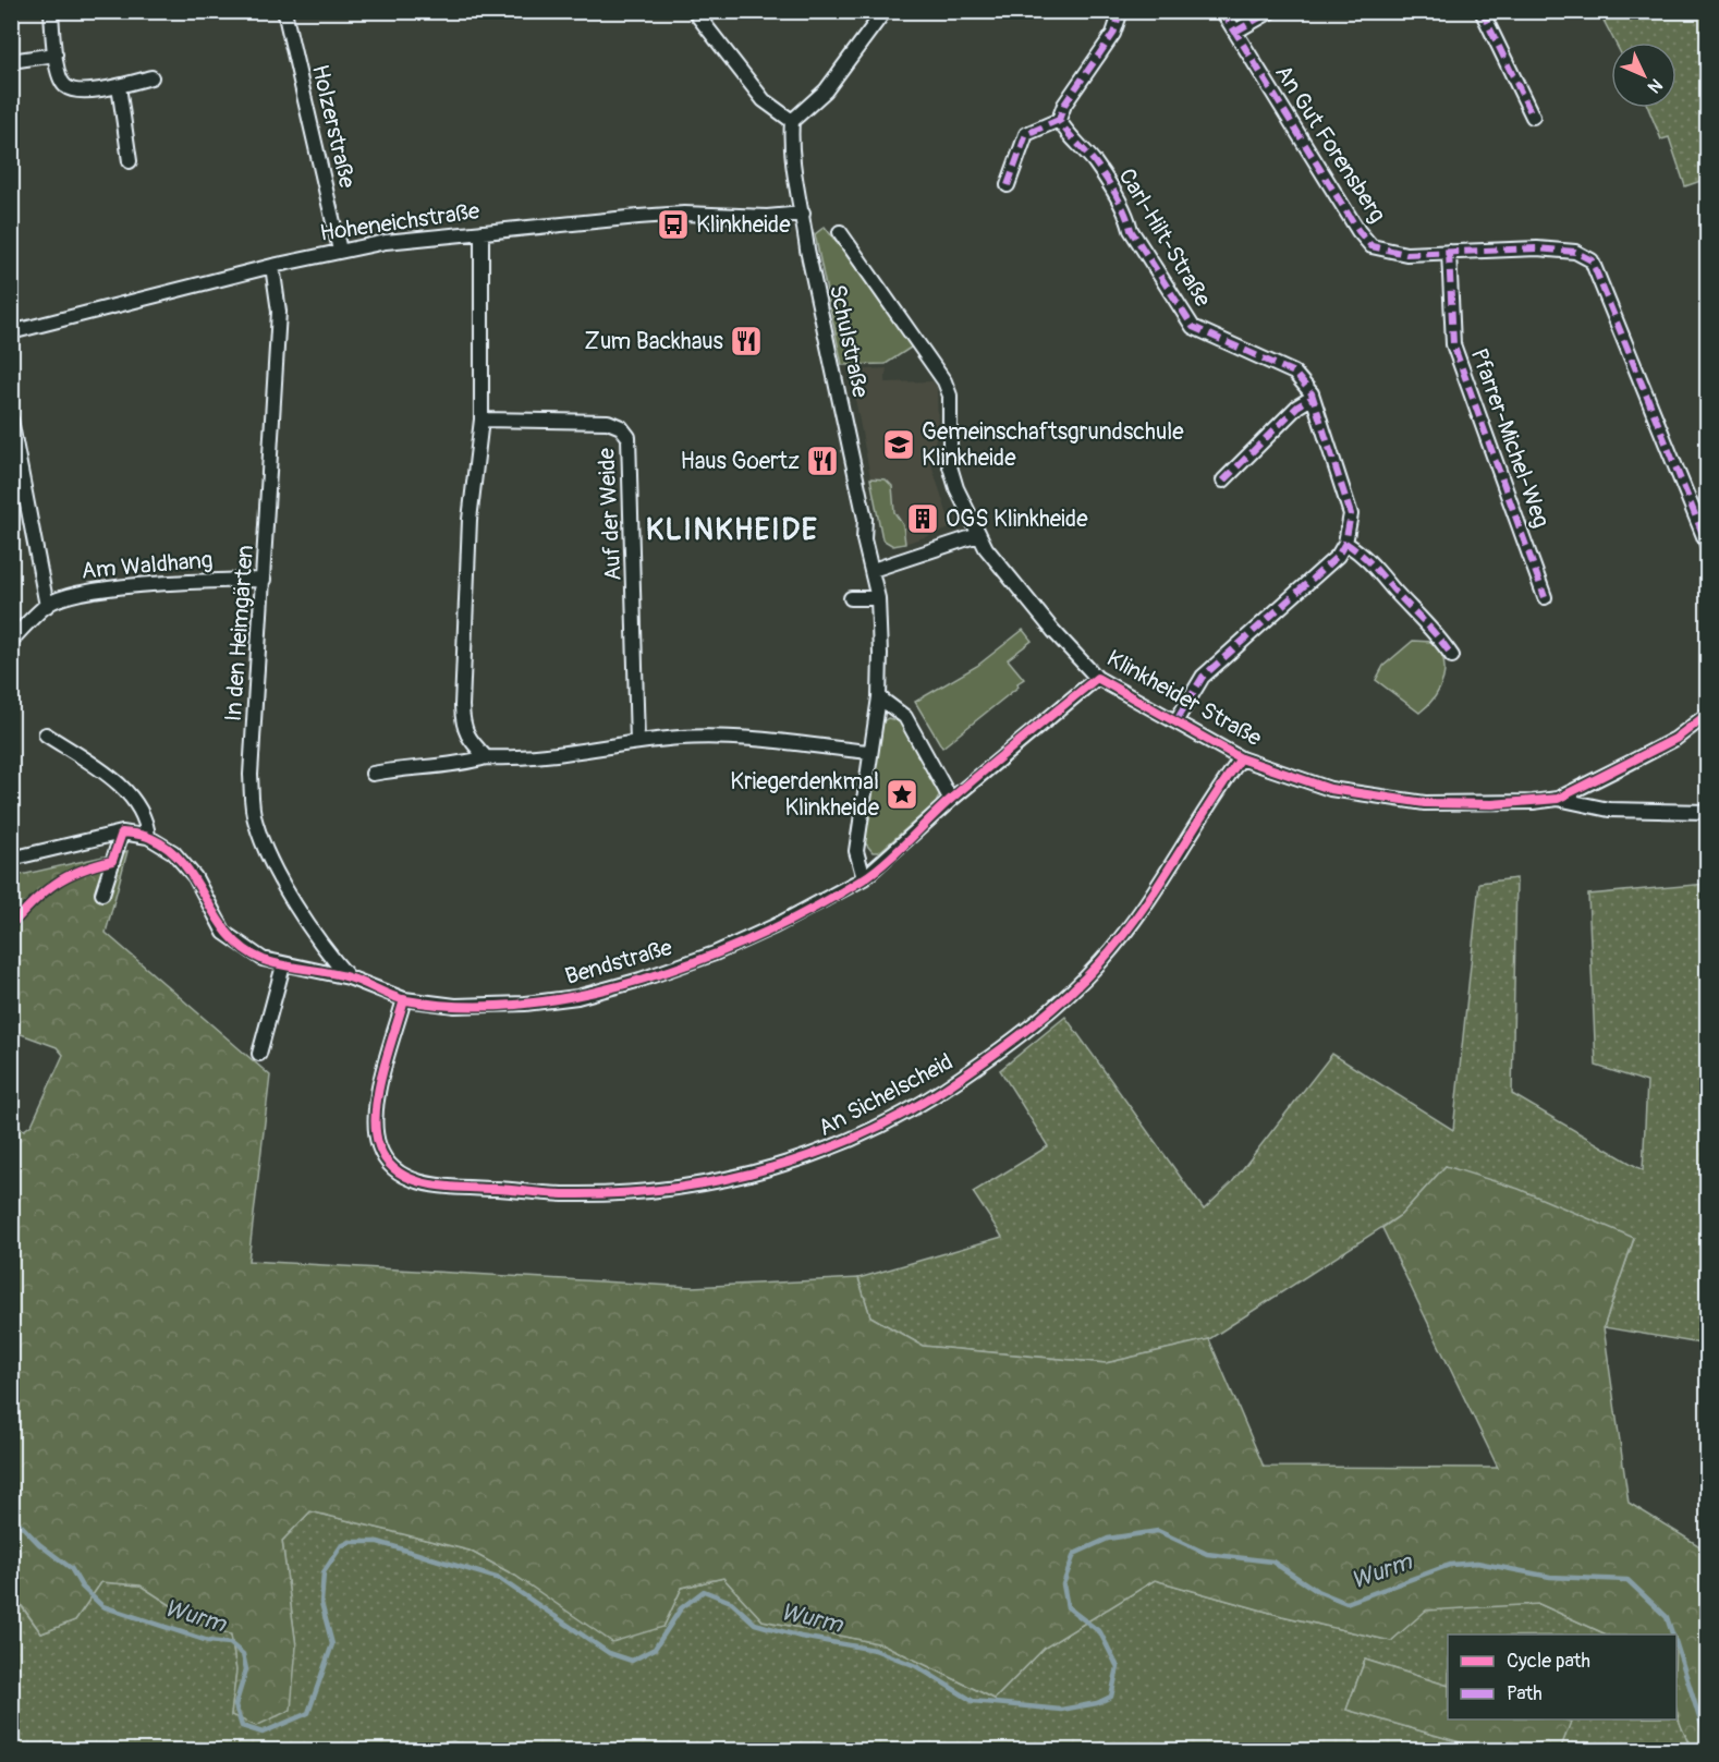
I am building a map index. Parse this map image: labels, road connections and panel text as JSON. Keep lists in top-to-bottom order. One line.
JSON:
{"streets":{"street":["Holzerstraße","An Gut Forensberg","Hoheneichstraße","Carl-Hilt-Straße","Schulstraße","Pfarrer-Michel-Weg","Auf der Weide","Am Waldhang","In den Heimgärten","Klinkheider Straße","Bendstraße","An Sichelscheid"]},"crossings":[["Holzerstraße","Hoheneichstraße"],["An Gut Forensberg","Pfarrer-Michel-Weg"],["Hoheneichstraße","Schulstraße"],["Hoheneichstraße","In den Heimgärten"],["Schulstraße","Bendstraße"],["Am Waldhang","In den Heimgärten"],["In den Heimgärten","Bendstraße"],["Klinkheider Straße","Bendstraße"],["Klinkheider Straße","An Sichelscheid"],["Bendstraße","An Sichelscheid"]],"districts":["KLINKHEIDE"],"water":["Wurm"],"places":{"bus stop":["Klinkheide"],"restaurant":["Zum Backhaus","Haus Goertz"],"school or university":["Gemeinschaftsgrundschule Klinkheide"],"building":["OGS Klinkheide"],"place":["Kriegerdenkmal Klinkheide"]},"legend":["Cycle path","Path"],"north":"bottom right"}
